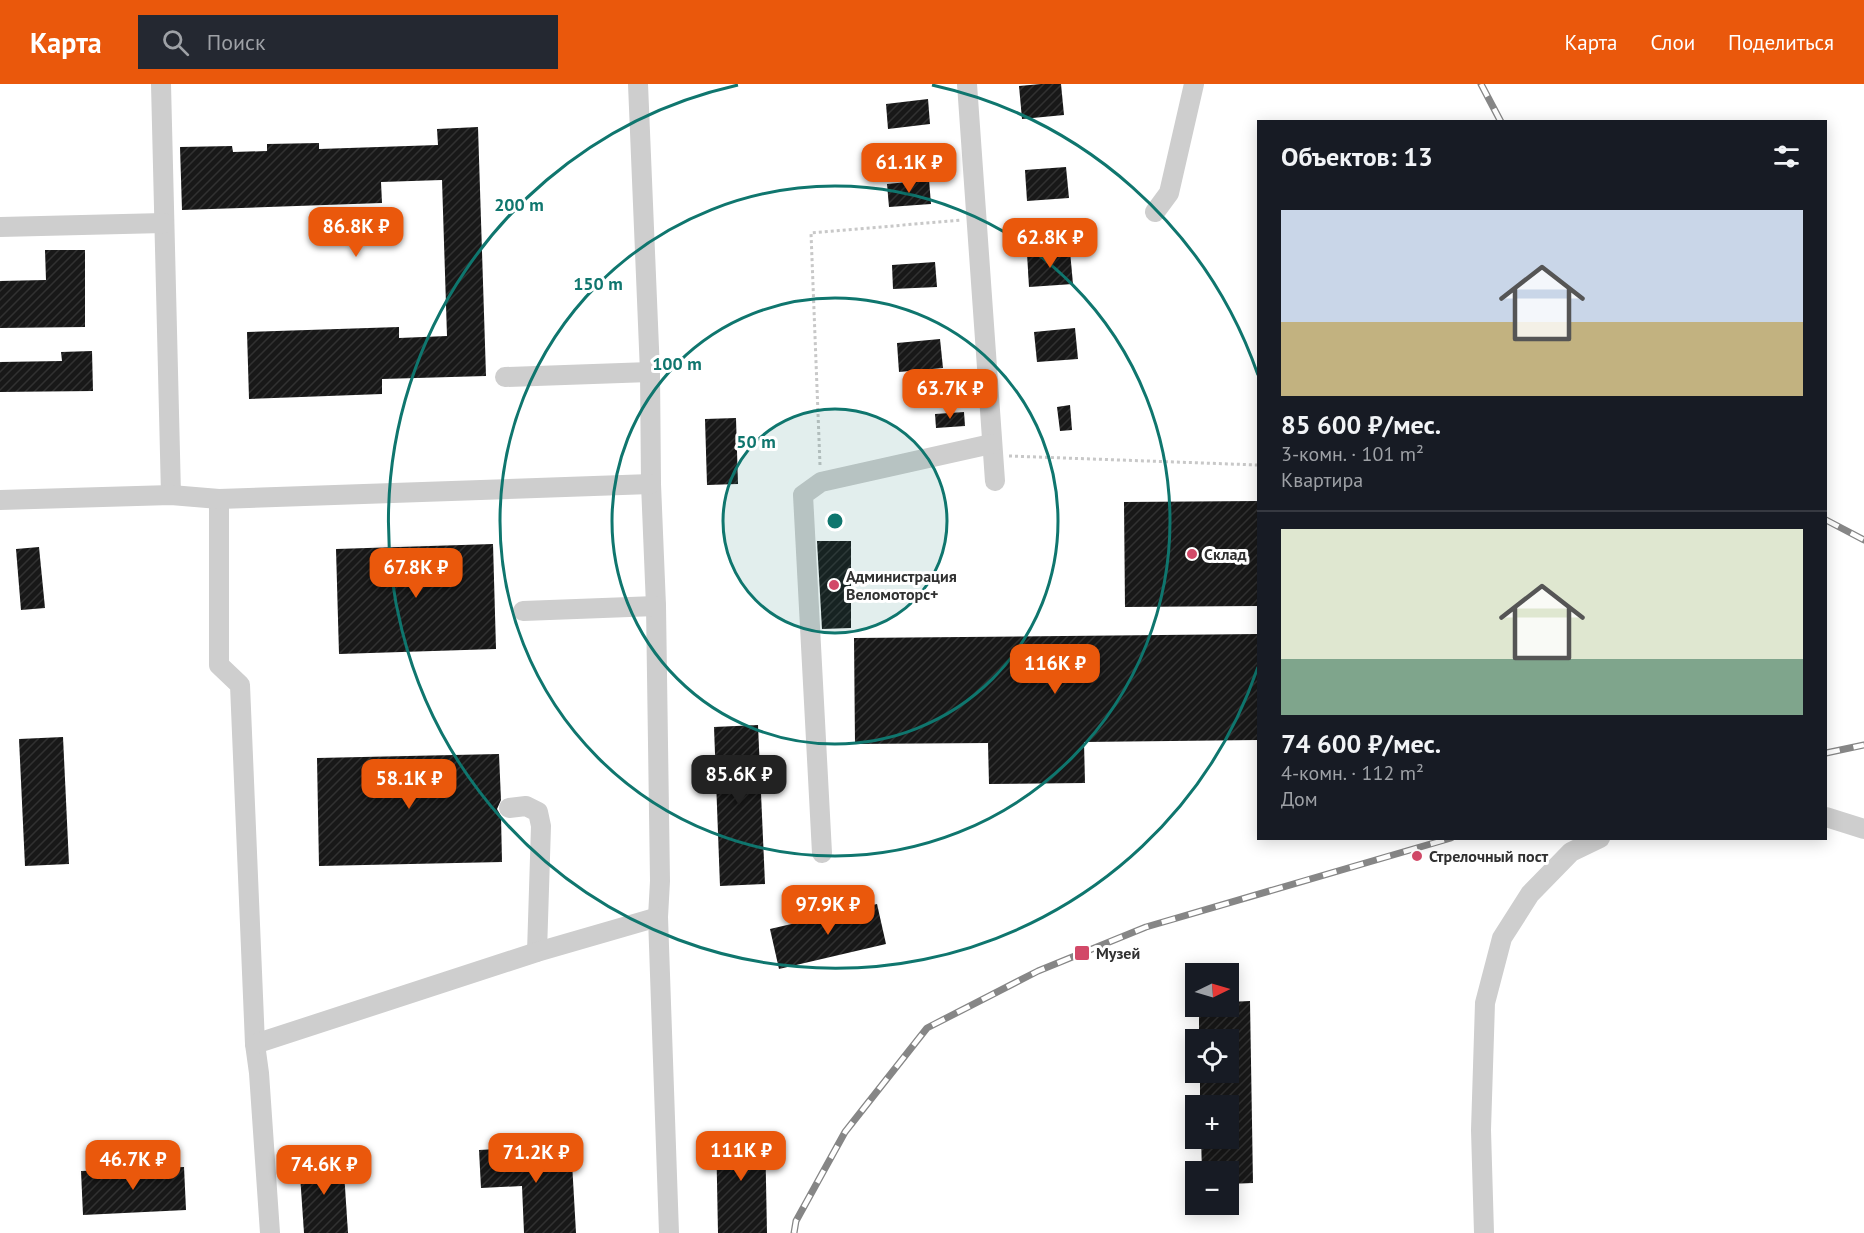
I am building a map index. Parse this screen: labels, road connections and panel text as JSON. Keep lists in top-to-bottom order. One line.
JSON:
{"places":{"other":["Склад","Администрация Веломоторс+","Стрелочный пост"],"transit":["Музей"]},"north":"right","page":{"header":"Карта","search":"Поиск","nav":["Карта","Слои","Поделиться"],"heading":"Объектов: 13","price":["61.1K ₽","86.8K ₽","62.8K ₽","63.7K ₽","67.8K ₽","116K ₽","85.6K ₽","58.1K ₽","97.9K ₽","111K ₽","71.2K ₽","46.7K ₽","74.6K ₽"],"list":[{"name":"85 600 ₽/мес.","note":"3-комн. · 101 m² · Квартира"},{"name":"74 600 ₽/мес.","note":"4-комн. · 112 m² · Дом"}],"map_buttons":["+","−"]},"rings":["200 m","150 m","100 m","50 m"]}
